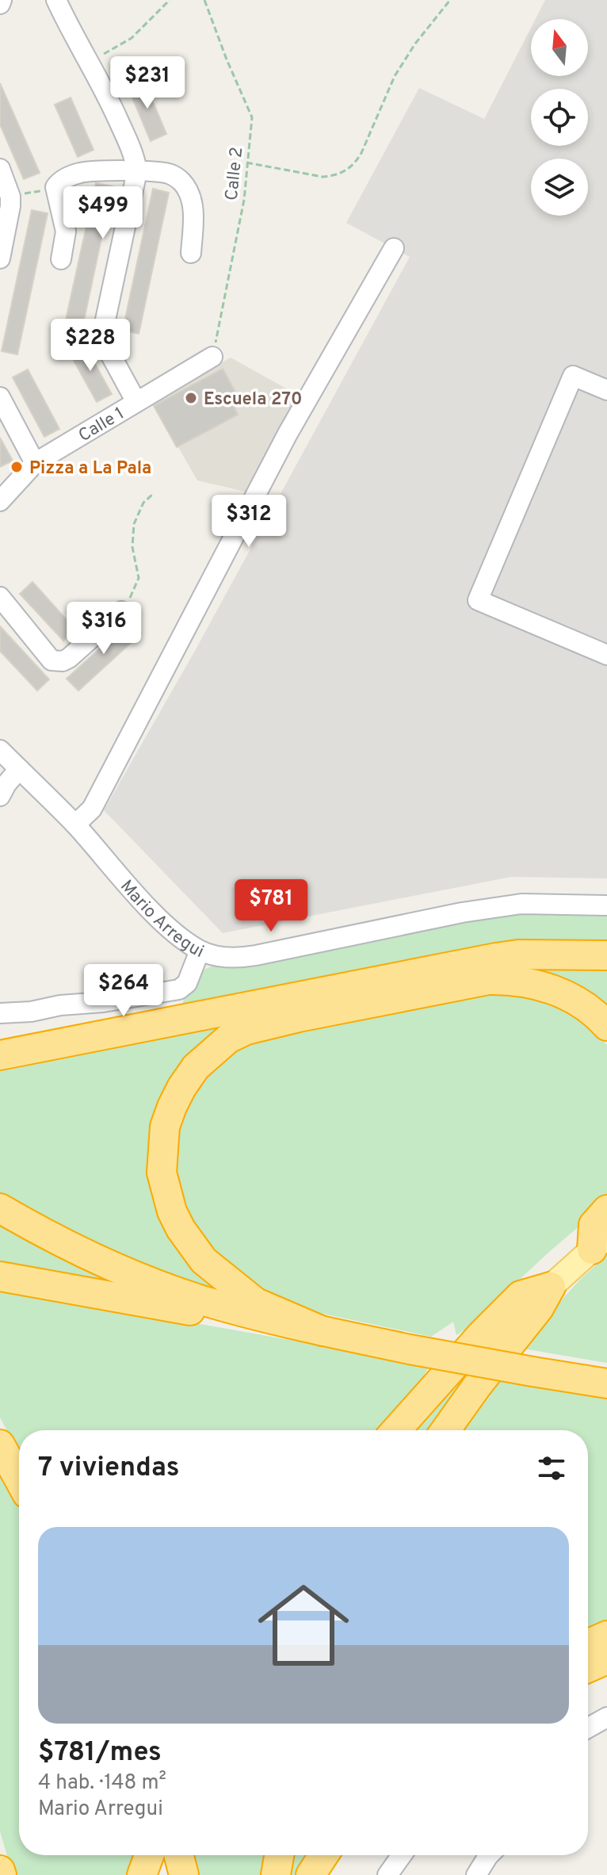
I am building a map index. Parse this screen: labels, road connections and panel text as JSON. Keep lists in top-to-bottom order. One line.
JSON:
{"streets":{"street":["Calle 1","Mario Arregui"],"path":["Calle 2"]},"crossings":[["Calle 2","Calle 1"]],"places":["Escuela 270","Pizza a La Pala"],"north":"top","page":{"price":["$231","$499","$228","$312","$316","$781","$264"],"heading":"7 viviendas","list":[{"name":"$781/mes","note":"4 hab. · 148 m² · Mario Arregui"}]}}
